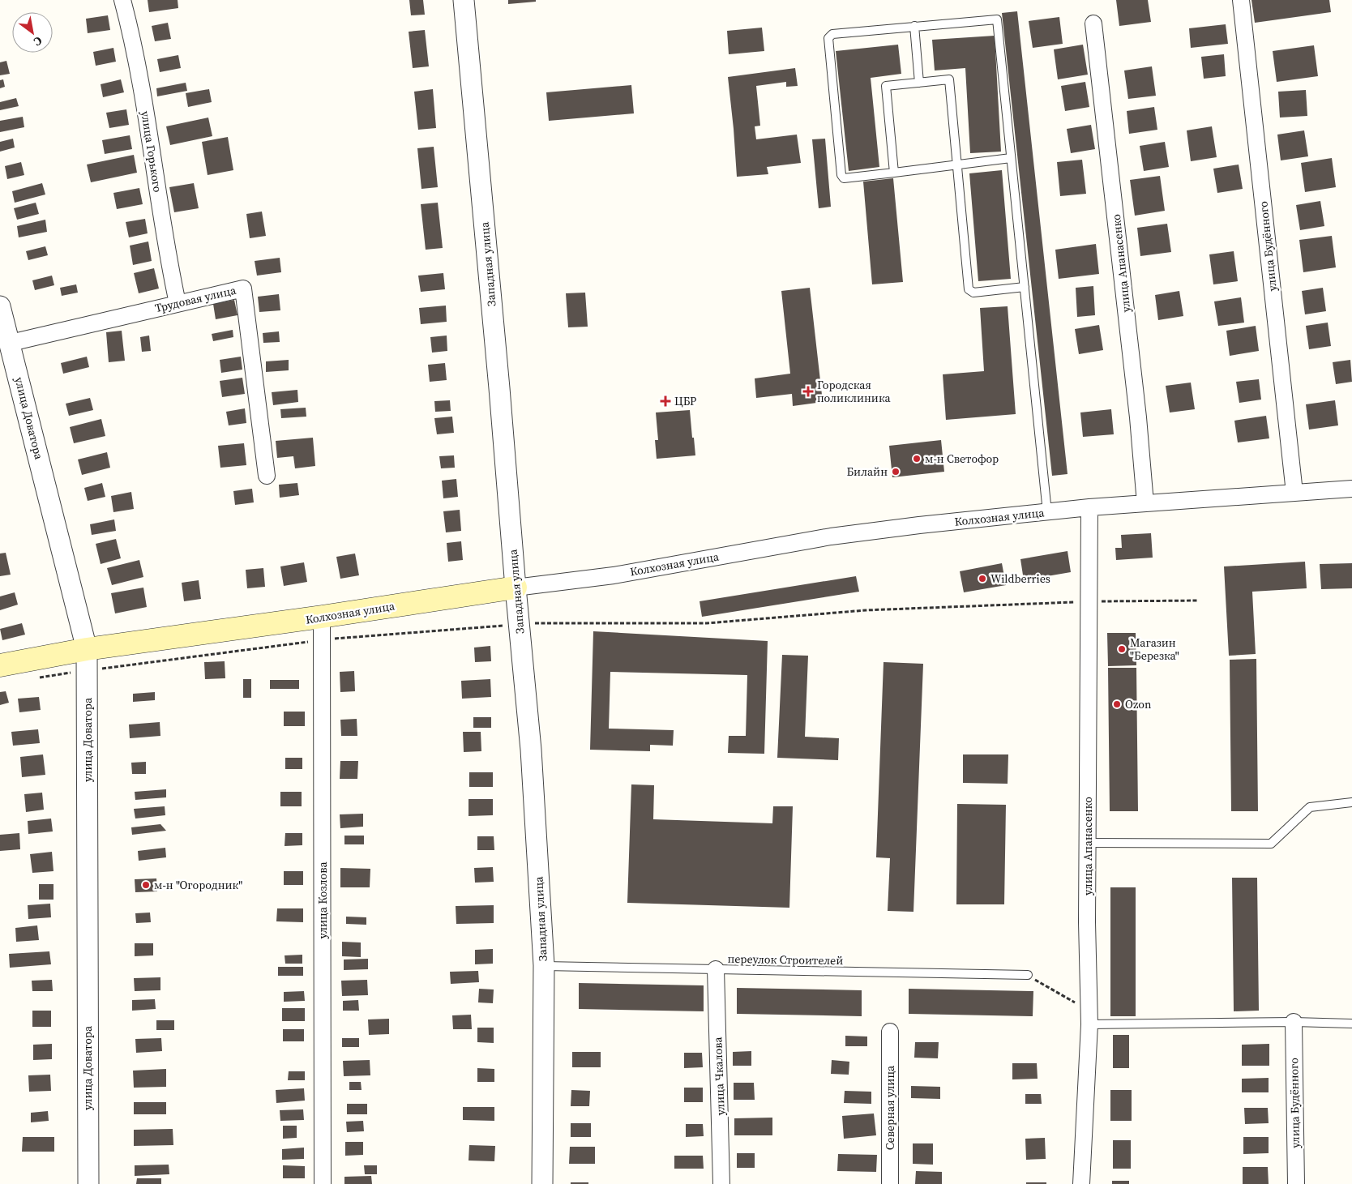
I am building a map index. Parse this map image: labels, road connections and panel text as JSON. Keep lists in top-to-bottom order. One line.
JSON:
{"streets":{"main road":["Колхозная улица"],"street":["улица Горького","улица Будённого","улица Апанасенко","Западная улица","Трудовая улица","улица Доватора","улица Козлова","улица Чкалова","Северная улица"],"lane":["переулок Строителей"]},"crossings":[["улица Горького","Трудовая улица"],["улица Будённого","Колхозная улица"],["улица Апанасенко","Колхозная улица"],["Западная улица","Колхозная улица"],["Западная улица","переулок Строителей"],["Трудовая улица","улица Доватора"],["улица Доватора","Колхозная улица"],["Колхозная улица","улица Козлова"],["переулок Строителей","улица Чкалова"]],"places":{"health":["Городская поликлиника","ЦБР"],"other":["м-н Светофор","Билайн","Wildberries","Магазин \"Березка\"","Ozon","м-н \"Огородник\""]},"north":"bottom right"}
